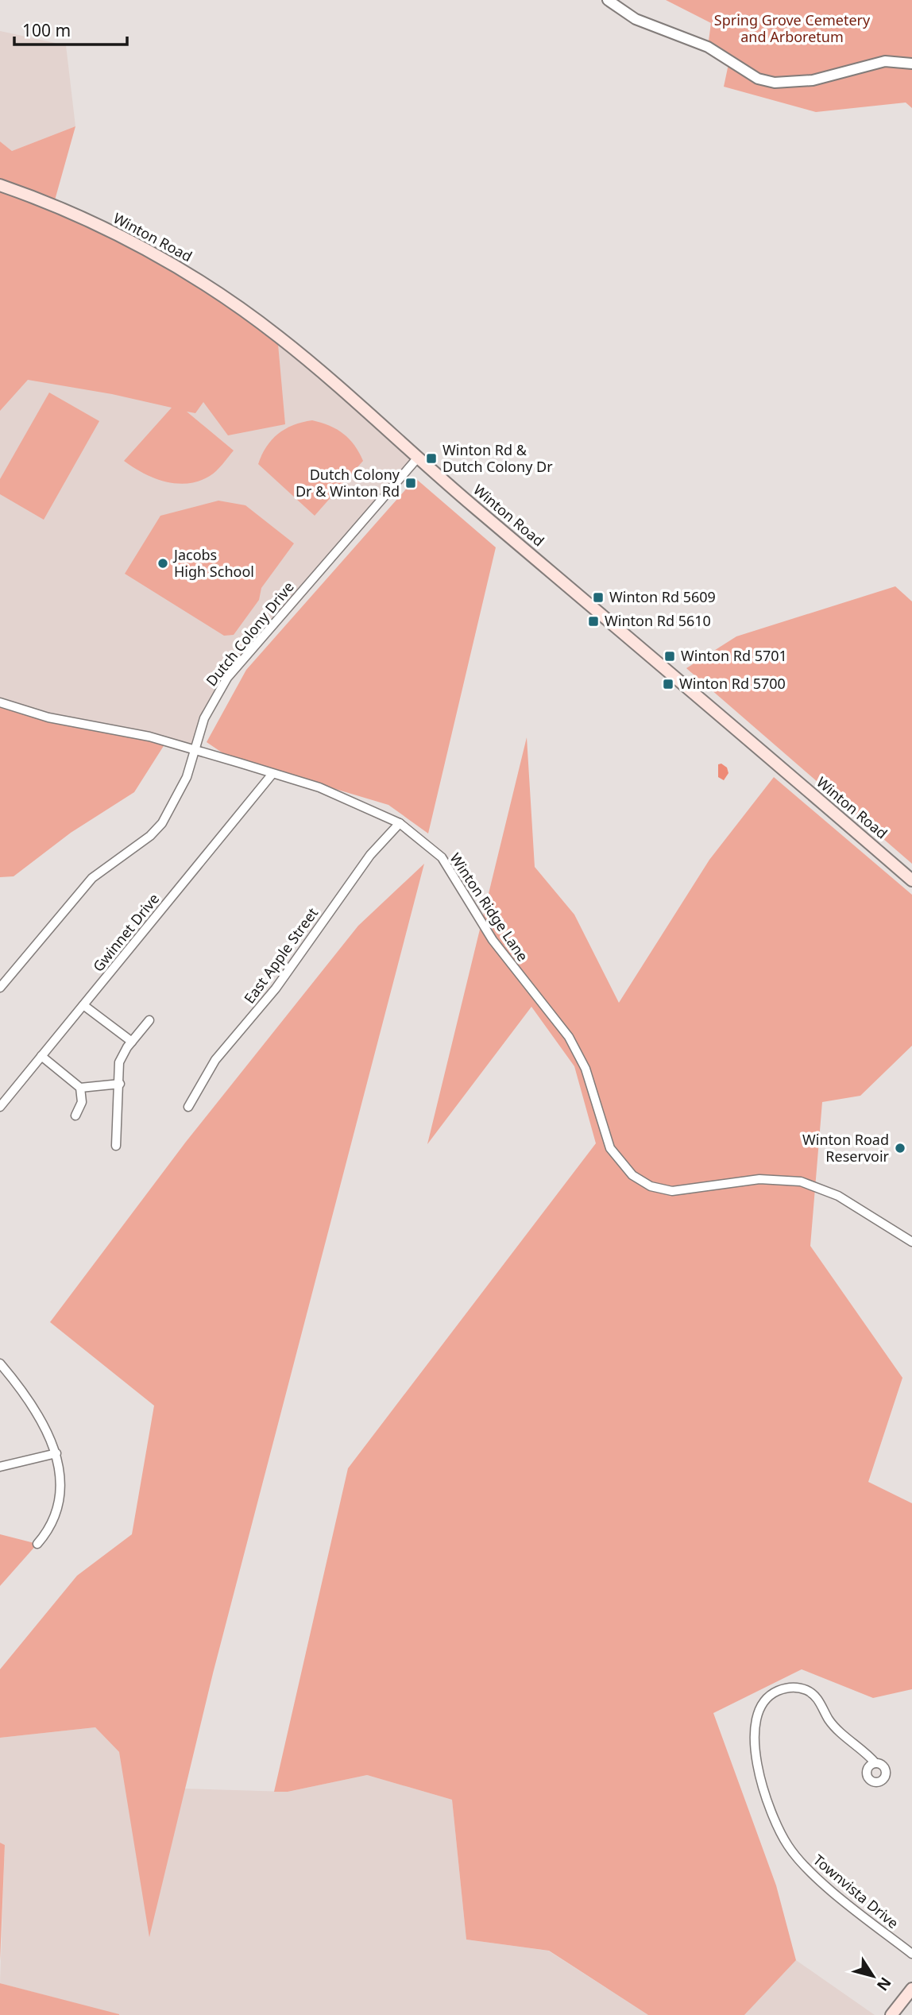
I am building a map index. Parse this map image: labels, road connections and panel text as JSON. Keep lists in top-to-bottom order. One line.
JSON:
{"streets":{"main road":["Winton Road"],"street":["Dutch Colony Drive","Winton Ridge Lane","Gwinnet Drive","East Apple Street","Townvista Drive"]},"crossings":[["Winton Road","Dutch Colony Drive"],["Dutch Colony Drive","Winton Ridge Lane"],["Winton Ridge Lane","Gwinnet Drive"],["Winton Ridge Lane","East Apple Street"]],"parks":["Spring Grove Cemetery and Arboretum"],"places":{"transit":["Winton Rd & Dutch Colony Dr","Dutch Colony Dr & Winton Rd","Winton Rd 5609","Winton Rd 5610","Winton Rd 5701","Winton Rd 5700"],"other":["Jacobs High School","Winton Road Reservoir"]},"scale_bar":"100 m","north":"bottom right"}
